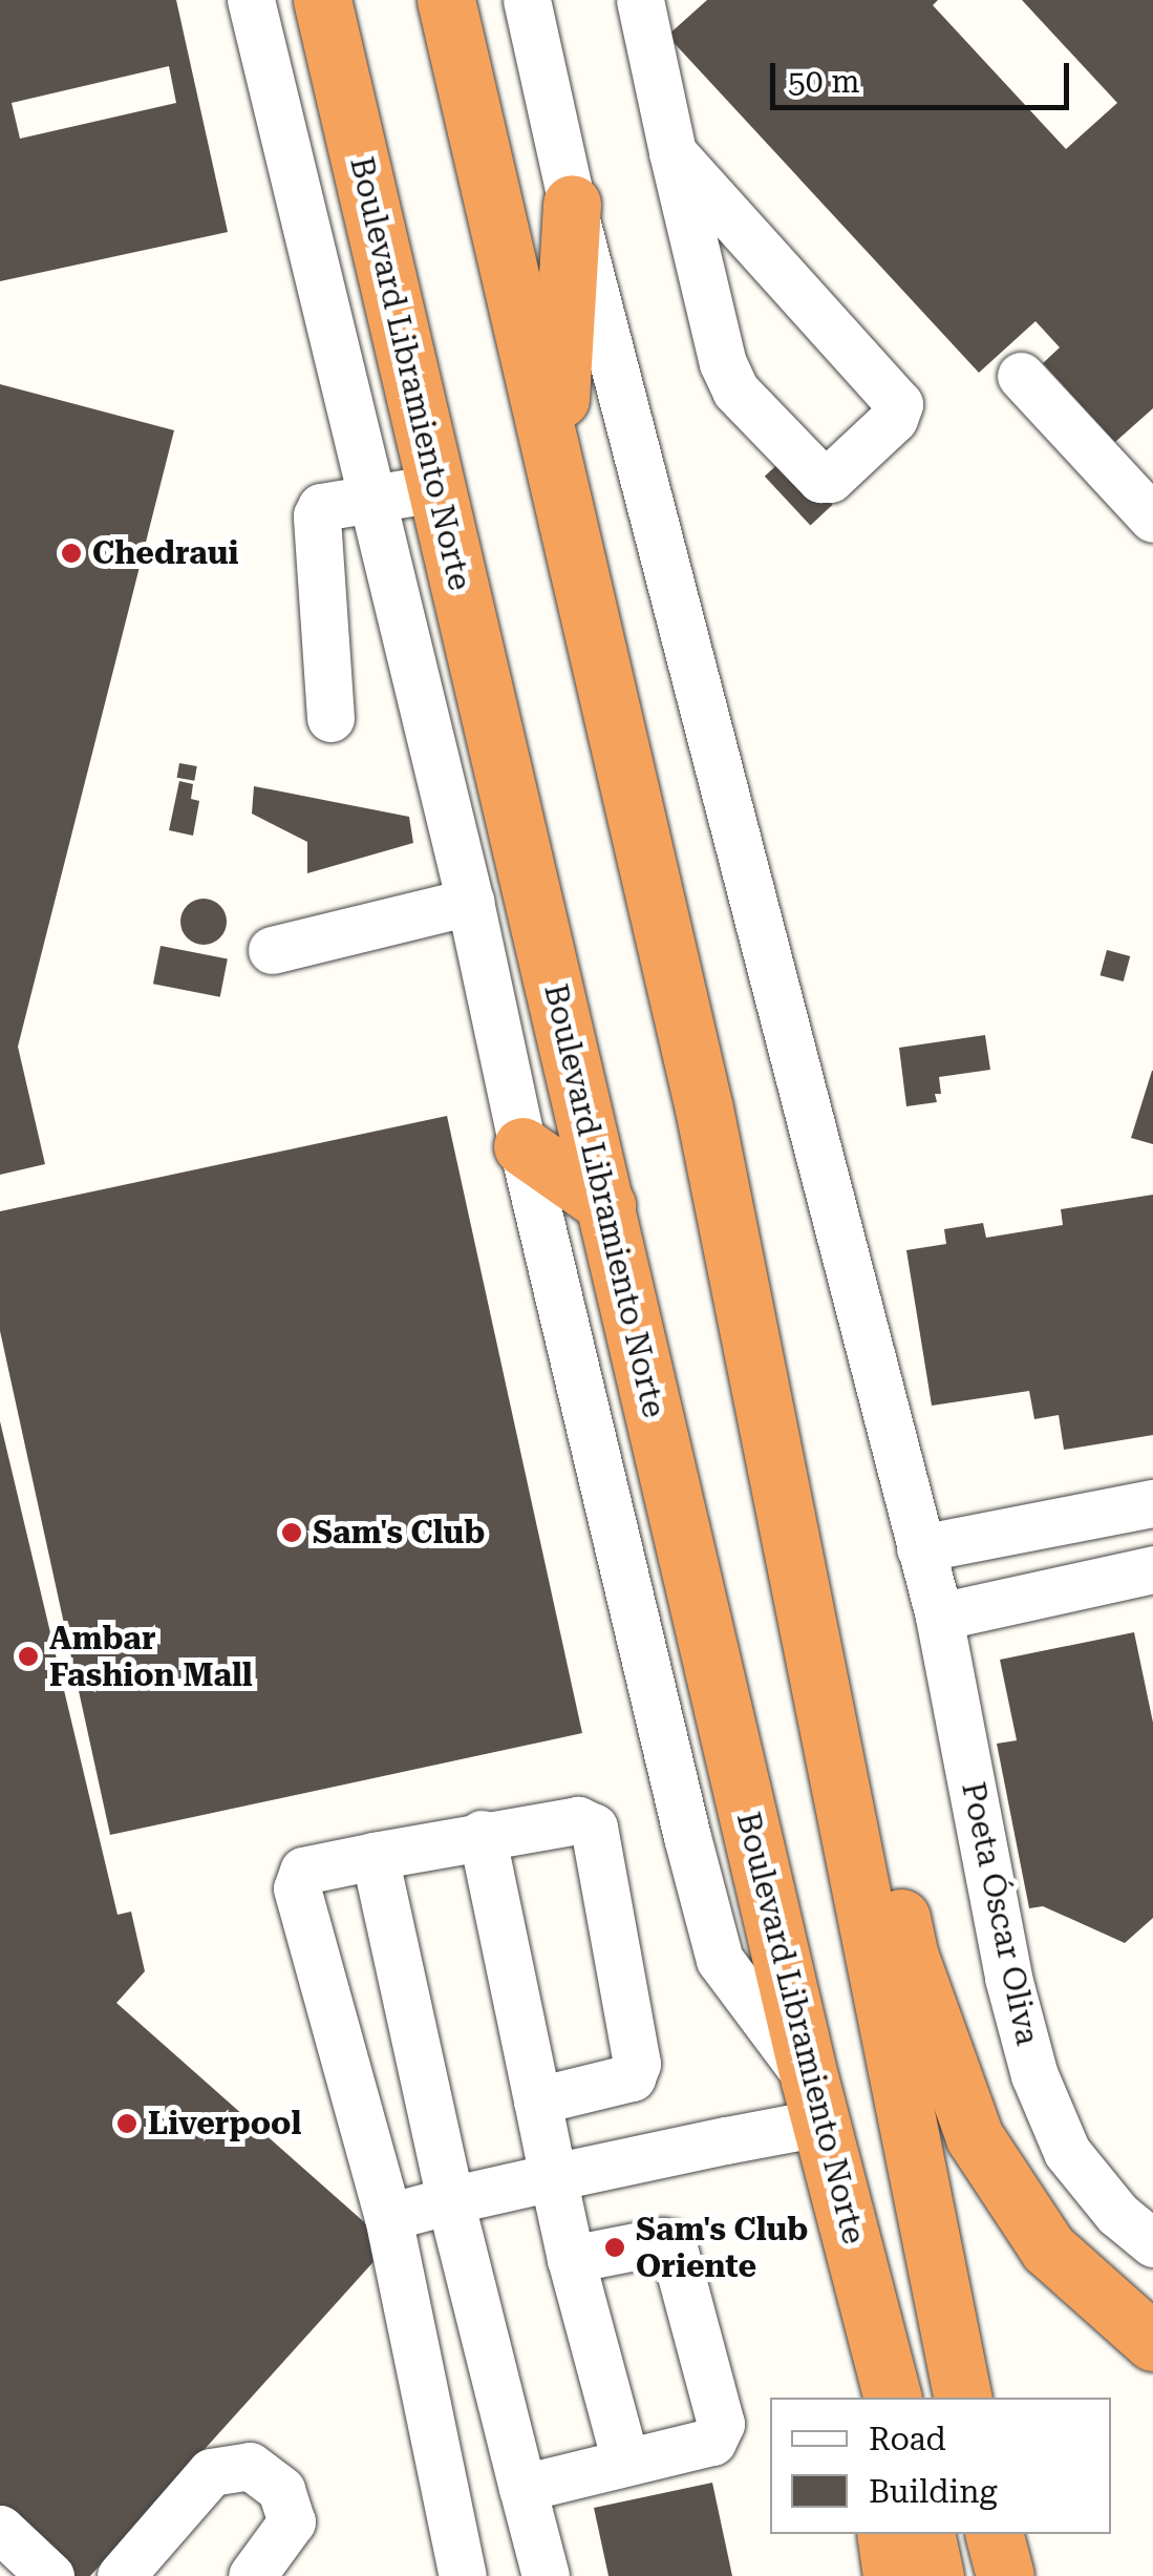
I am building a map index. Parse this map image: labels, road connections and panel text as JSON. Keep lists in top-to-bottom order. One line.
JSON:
{"streets":{"highway":["Boulevard Libramiento Norte"],"street":["Poeta Óscar Oliva"]},"places":["Chedraui","Sam's Club","Ambar Fashion Mall","Liverpool","Sam's Club Oriente"],"legend":["Road","Building"],"scale_bar":"50 m"}
